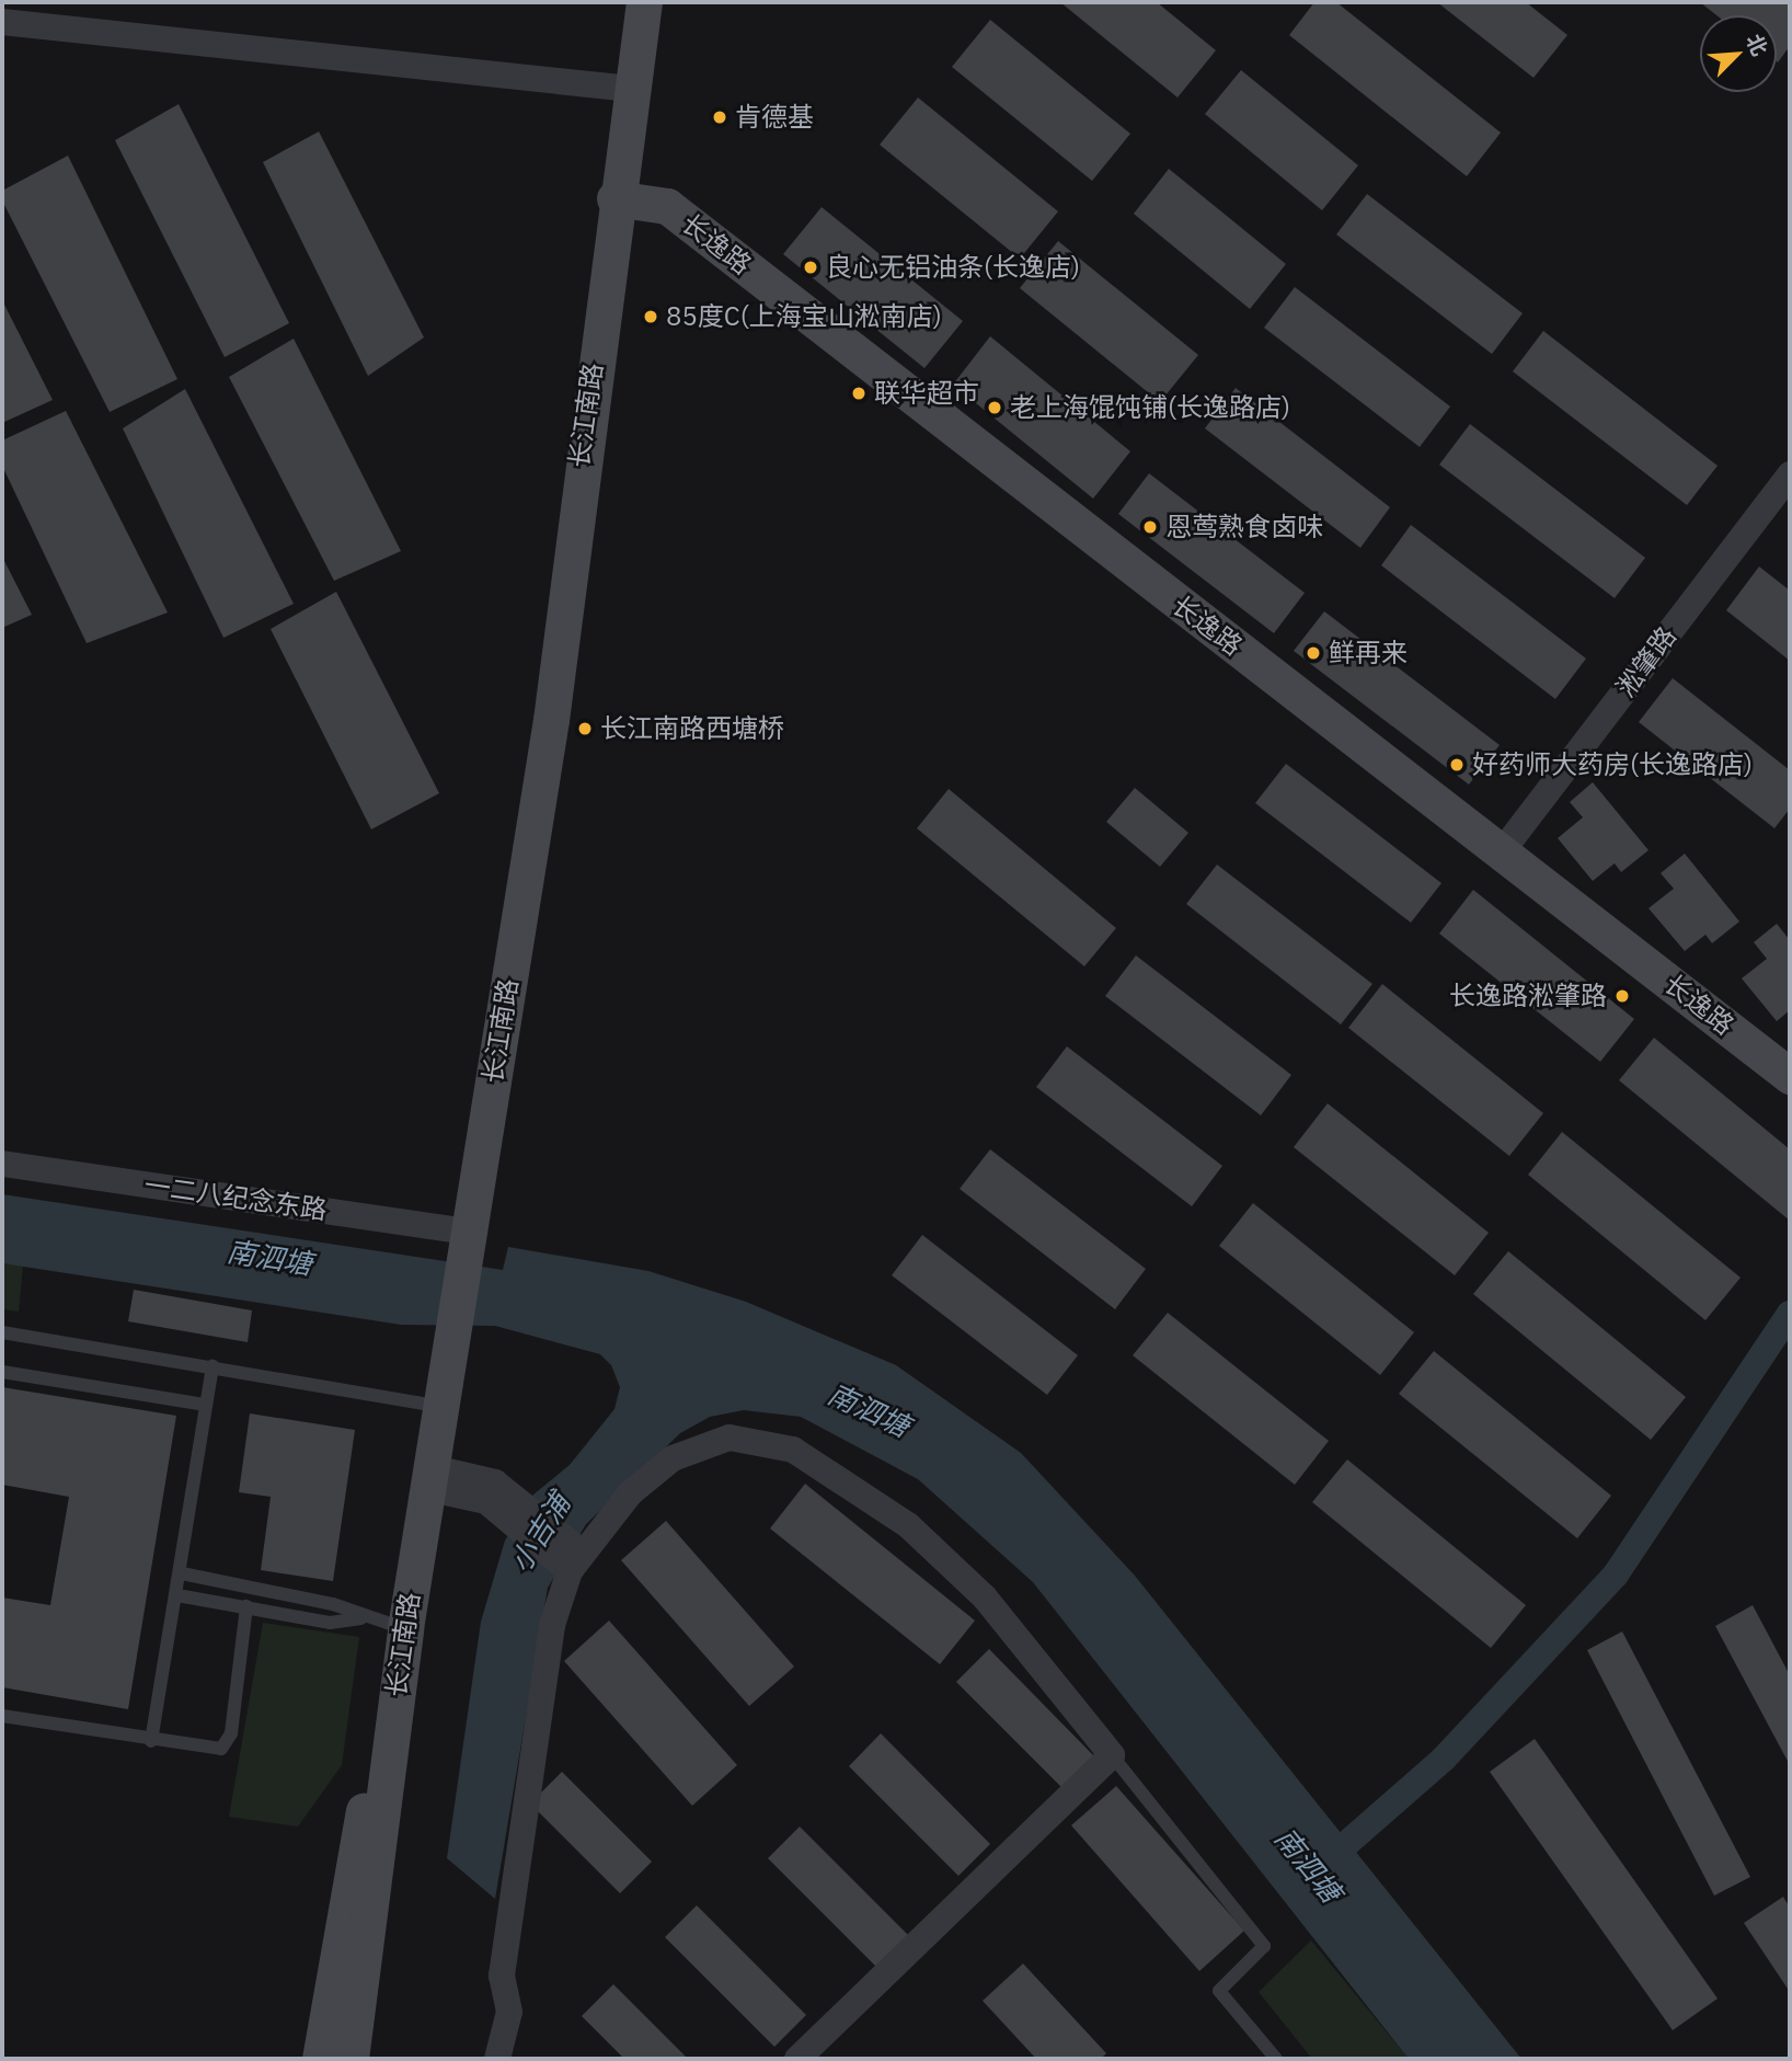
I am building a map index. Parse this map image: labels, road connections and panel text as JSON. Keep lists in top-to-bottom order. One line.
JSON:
{"streets":{"main road":["长逸路","长江南路"],"street":["淞肇路","一二八纪念东路"]},"crossings":[["长逸路","长江南路"],["长逸路","淞肇路"],["长江南路","一二八纪念东路"]],"water":["南泗塘","小吉浦"],"places":["肯德基","良心无铝油条(长逸店)","85度C(上海宝山淞南店)","联华超市","老上海馄饨铺(长逸路店)","恩莺熟食卤味","鲜再来","长江南路西塘桥","好药师大药房(长逸路店)","长逸路淞肇路"],"north":"top right"}
